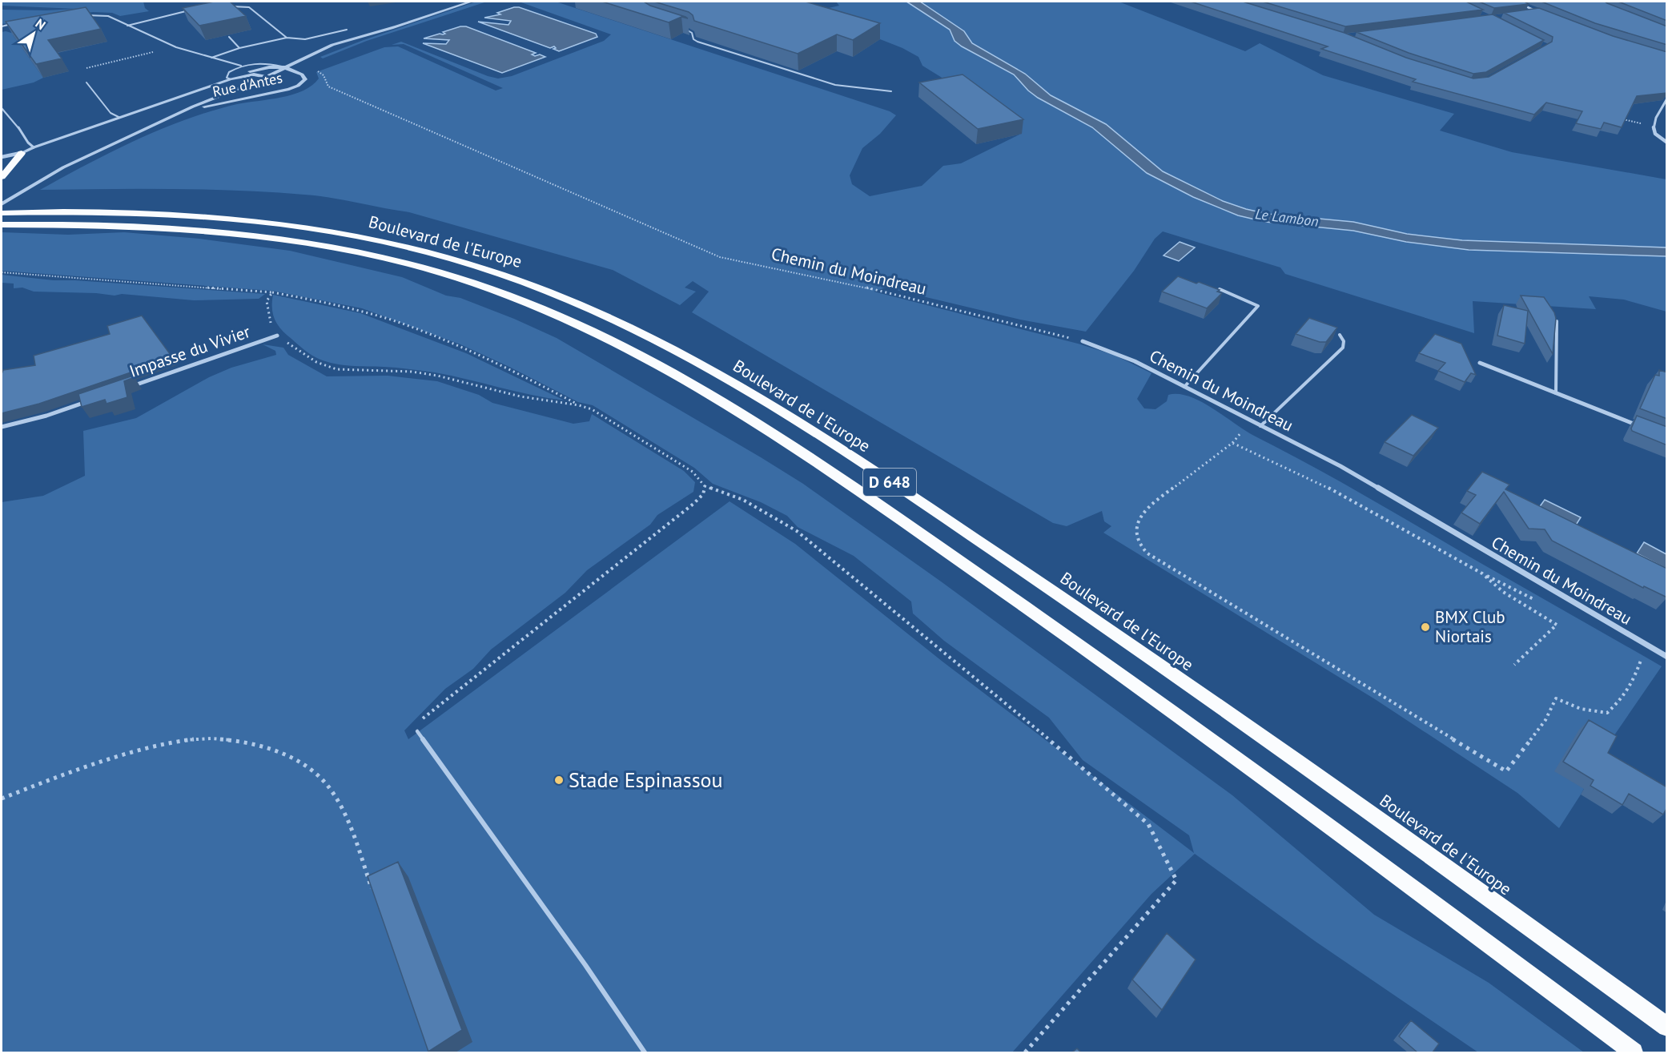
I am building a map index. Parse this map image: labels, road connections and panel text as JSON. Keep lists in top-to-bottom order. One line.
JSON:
{"streets":{"highway":["Boulevard de l'Europe","D 648"],"street":["Rue d'Antes","Chemin du Moindreau","Impasse du Vivier"]},"water":["Le Lambon"],"places":["BMX Club Niortais","Stade Espinassou"],"north":"top right"}
